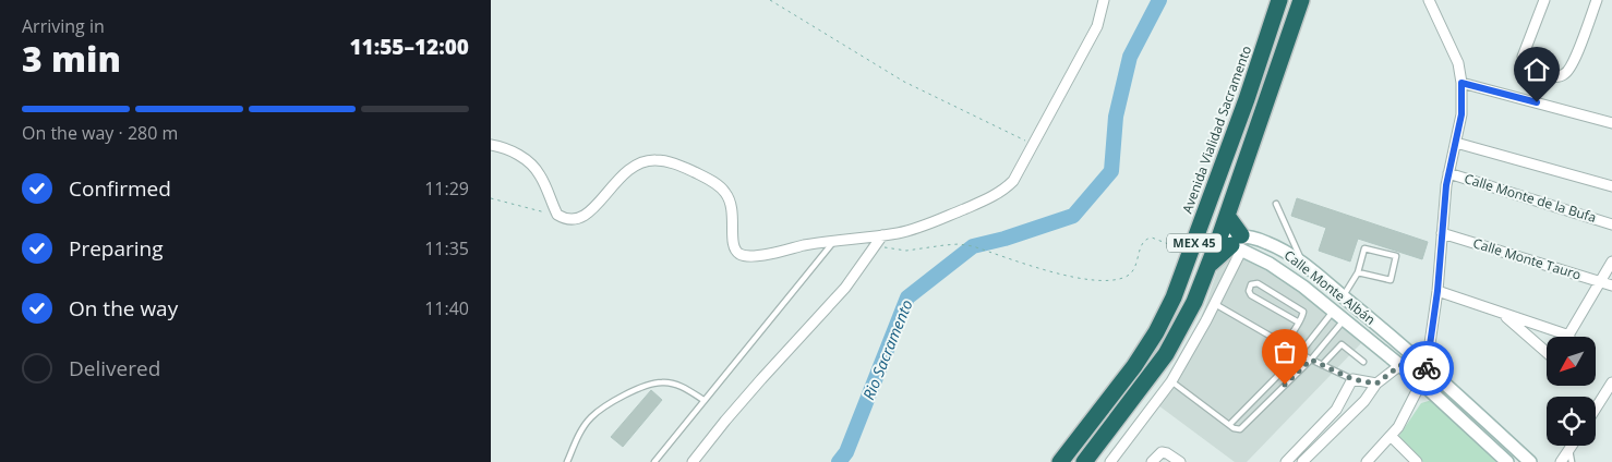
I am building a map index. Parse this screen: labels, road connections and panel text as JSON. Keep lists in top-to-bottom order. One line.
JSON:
{"streets":{"highway":["Avenida Vialidad Sacramento","MEX 45"],"main road":["Calle Monte Albán"],"street":["Calle Monte de la Bufa","Calle Monte Tauro"]},"crossings":[["MEX 45","Calle Monte Albán"]],"water":["Rio Sacramento"],"north":"bottom left","page":{"heading":["3 min","Arriving in","11:55–12:00"],"bar":"On the way · 280 m","list":[["Confirmed","11:29"],["Preparing","11:35"],["On the way","11:40"],"Delivered"]}}
